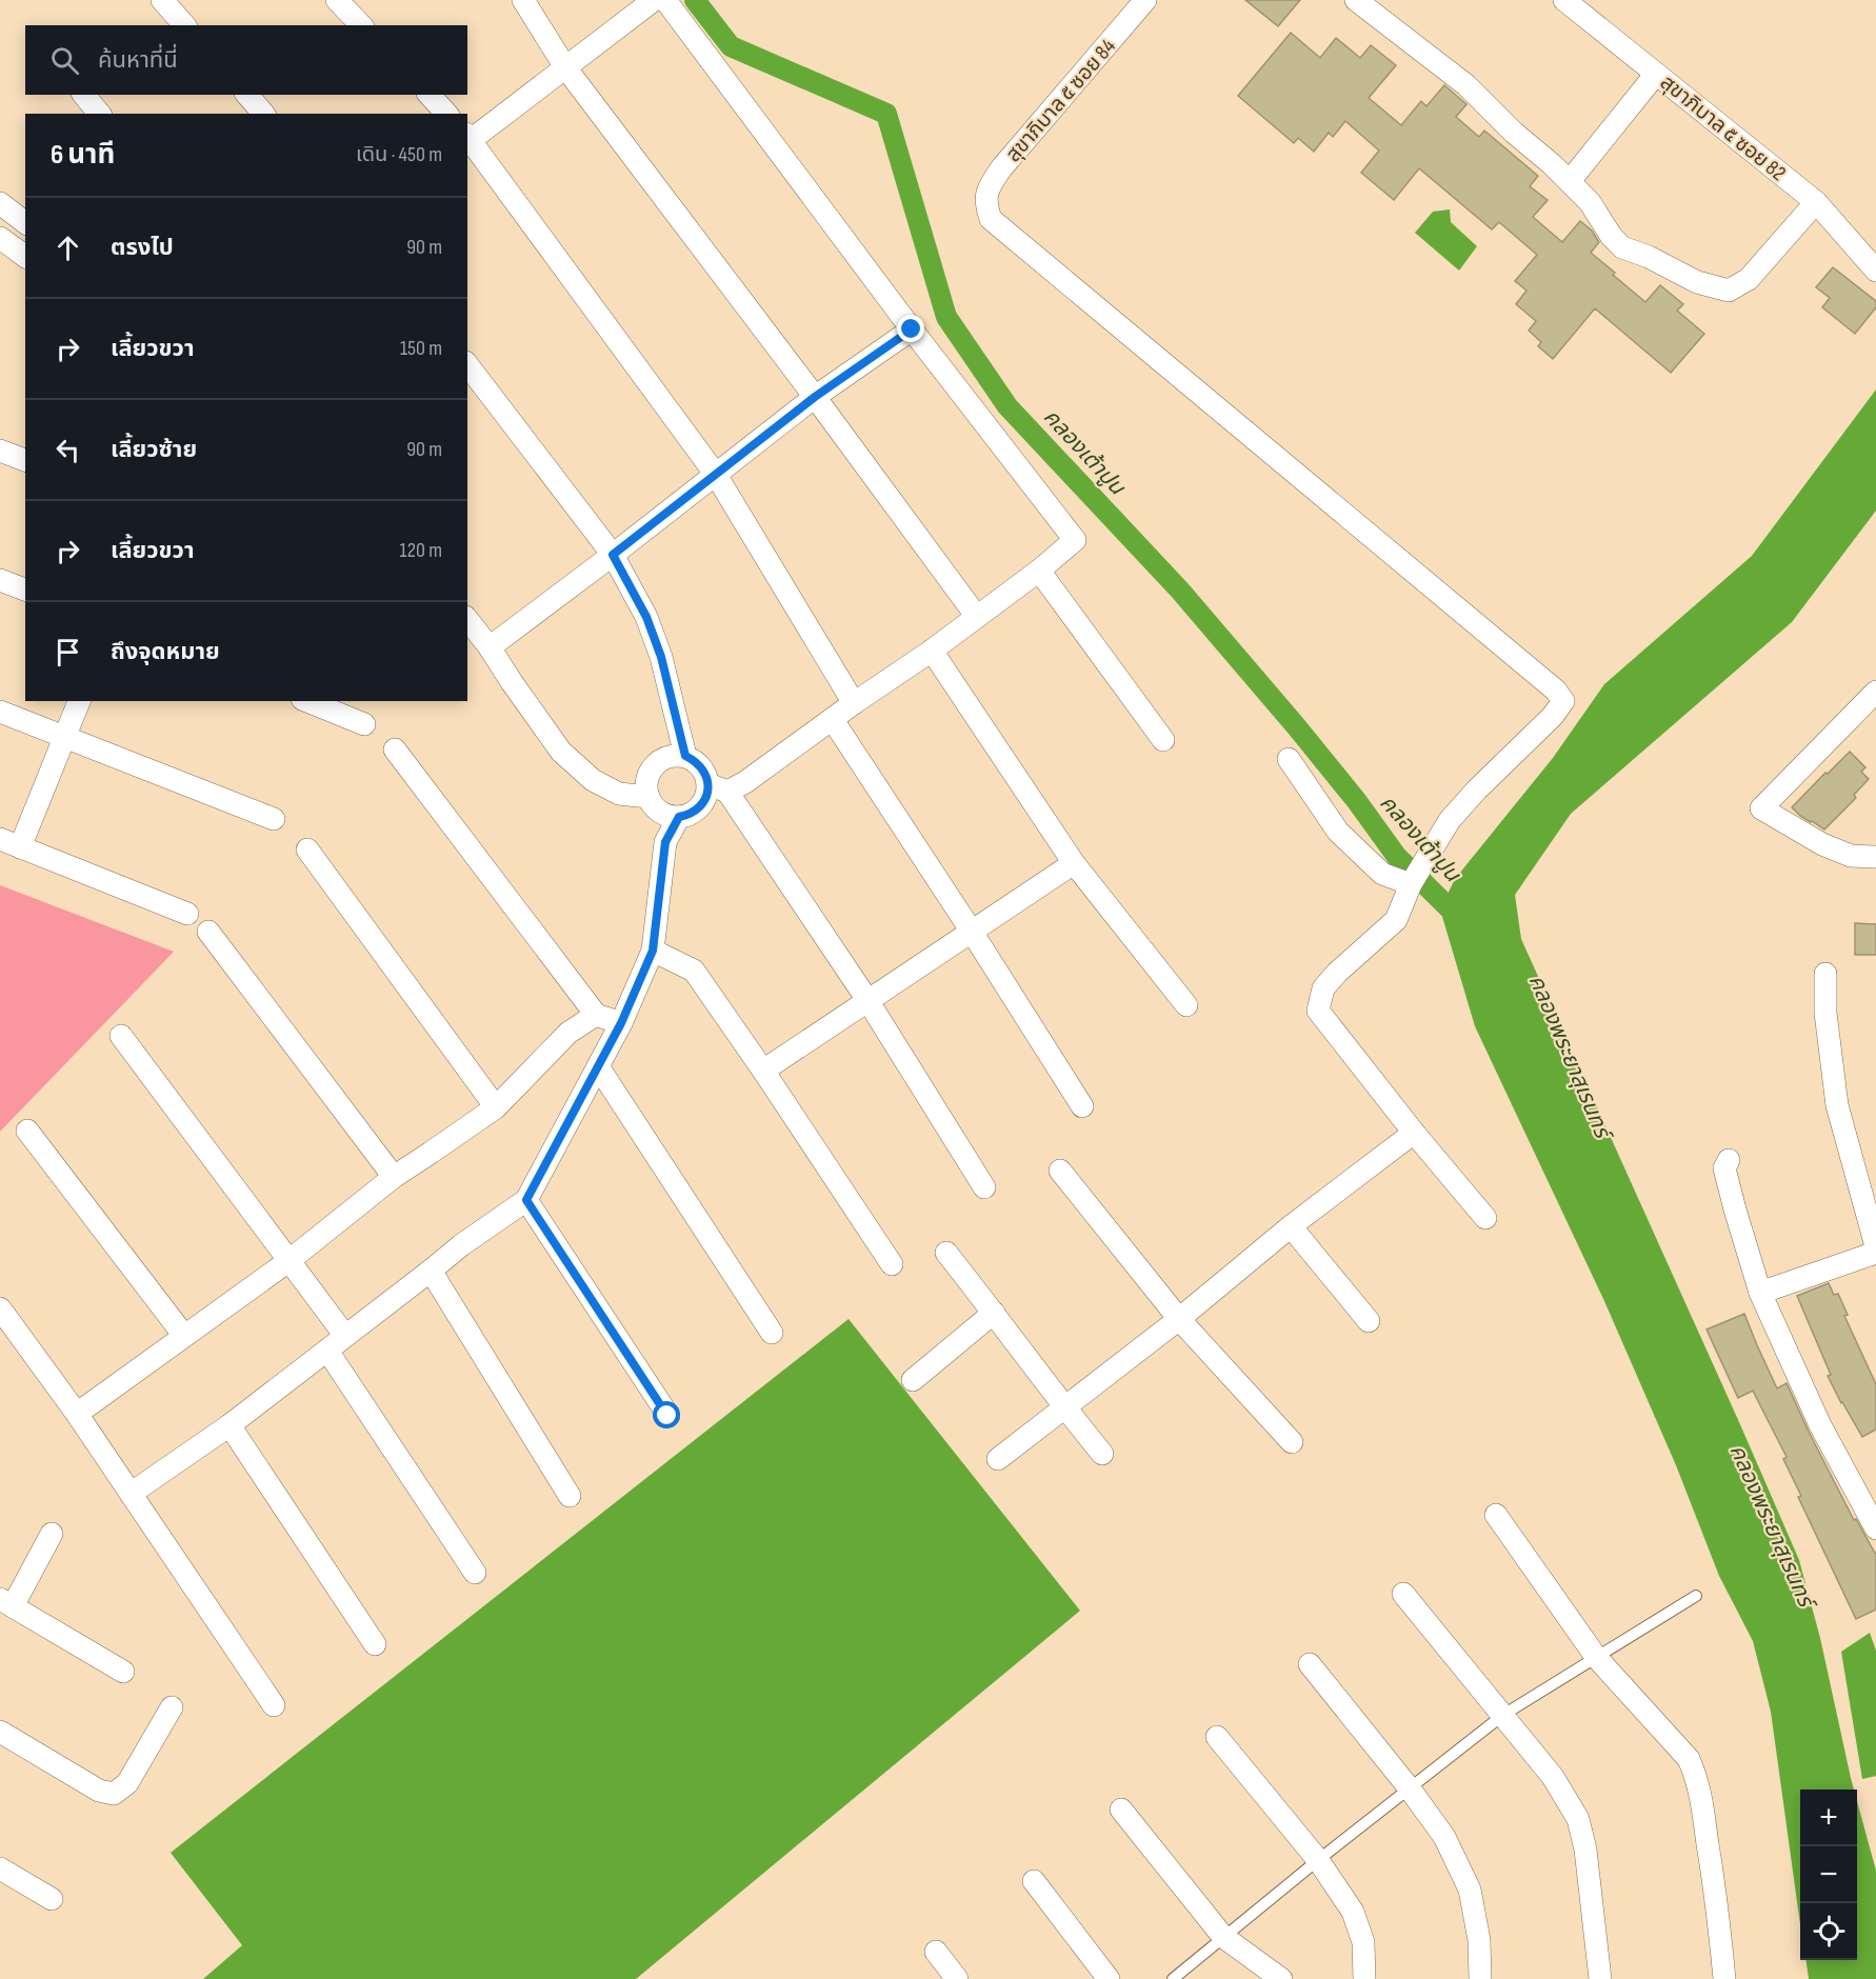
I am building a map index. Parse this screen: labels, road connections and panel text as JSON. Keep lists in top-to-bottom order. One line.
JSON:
{"streets":{"street":["สุขาภิบาล ๕ ซอย 84","สุขาภิบาล ๕ ซอย 82"]},"water":["คลองเต้าปูน","คลองพระยาสุเรนทร์"],"page":{"search":"ค้นหาที่นี่","heading":["6 นาที","เดิน · 450 m"],"list":[["ตรงไป","90 m"],["เลี้ยวขวา","150 m"],["เลี้ยวซ้าย","90 m"],["เลี้ยวขวา","120 m"],"ถึงจุดหมาย"],"map_buttons":["+","−"]}}
